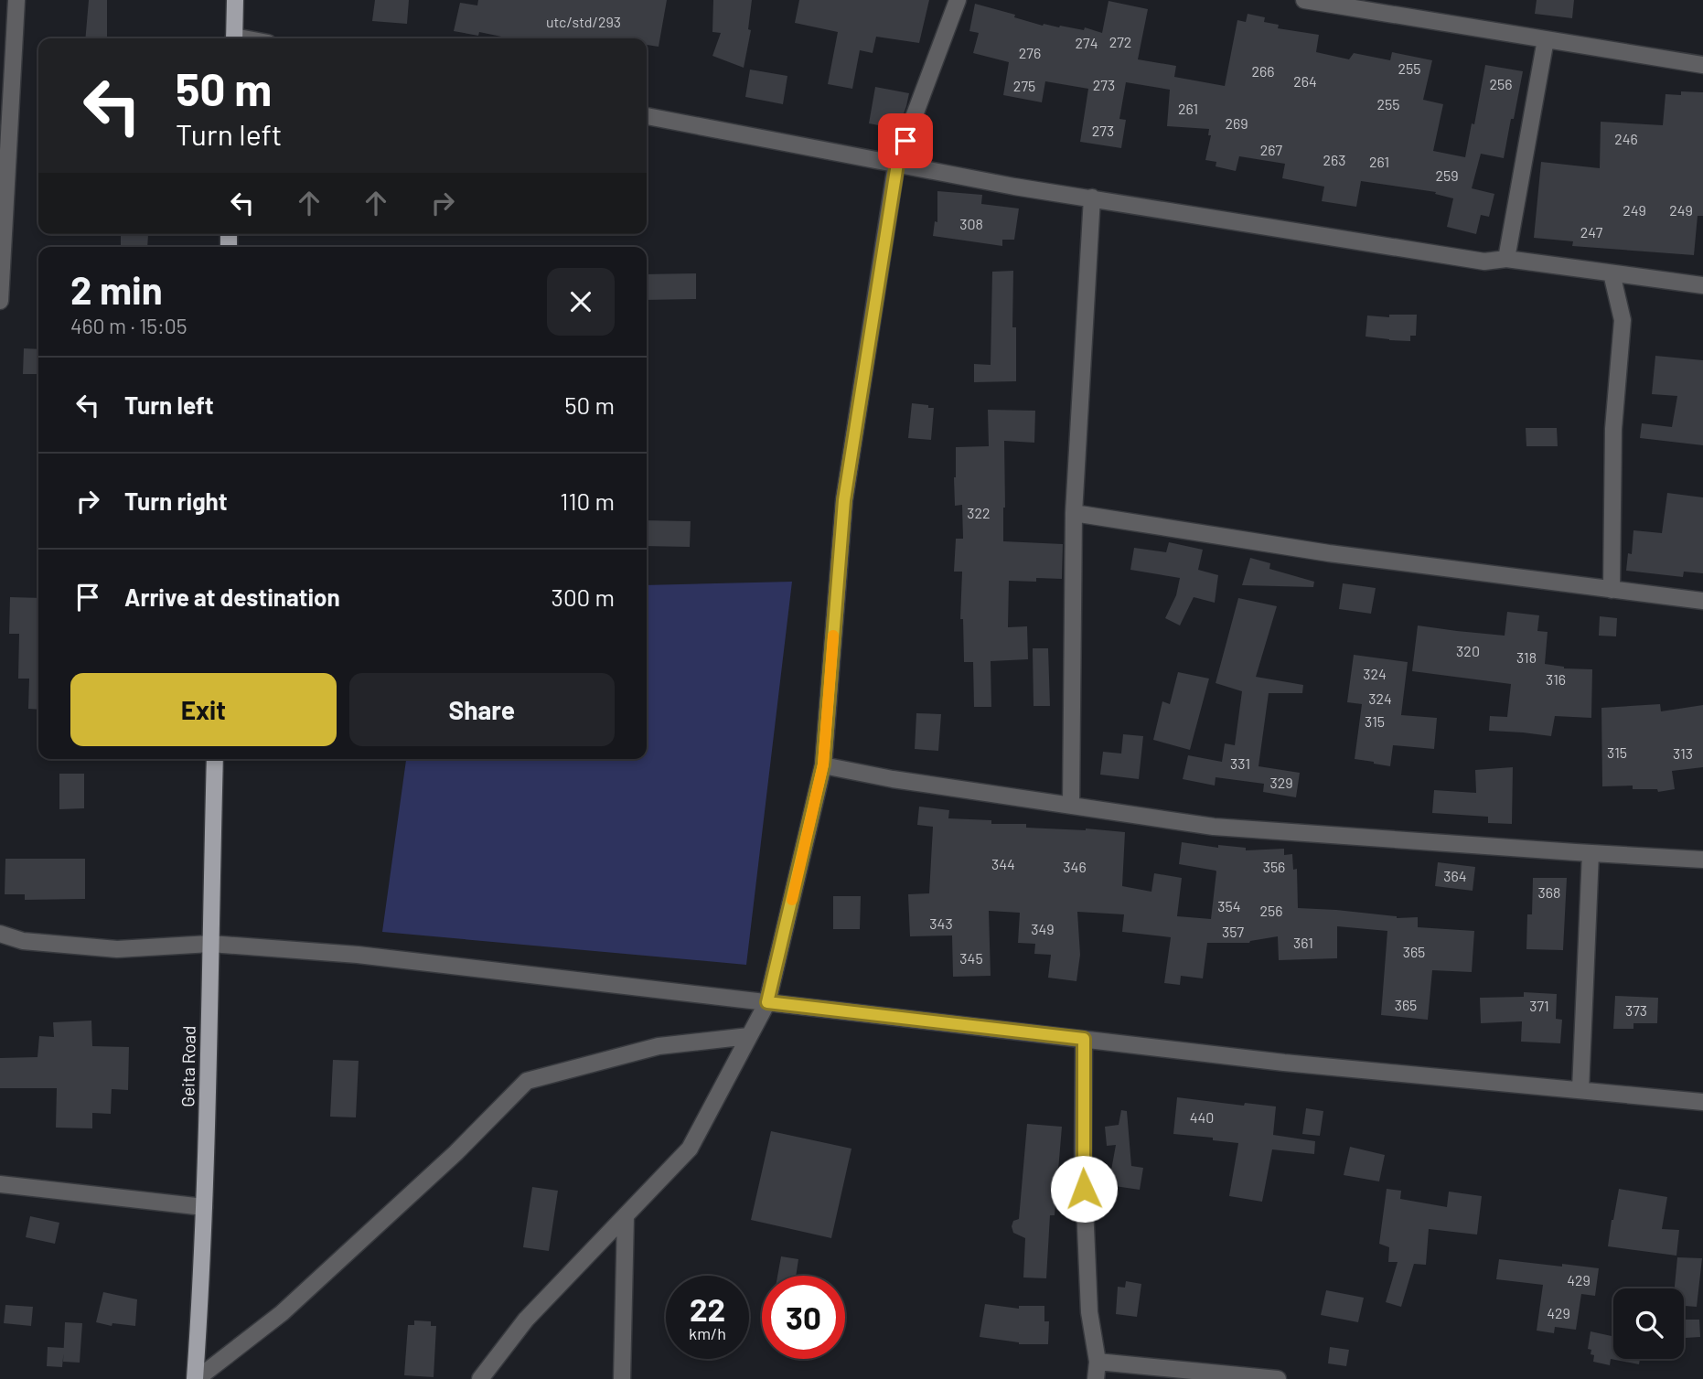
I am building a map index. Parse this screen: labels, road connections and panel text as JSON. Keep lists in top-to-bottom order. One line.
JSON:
{"streets":{"main road":["Geita Road"]},"house_numbers":["utc/std/293","272","274","276","255","266","264","256","273","275","255","261","269","273","246","267","263","261","259","249","249","308","247","322","320","318","324","316","324","315","315","313","331","329","344","346","356","364","368","354","256","343","349","357","361","365","345","365","371","373","440","429","429"],"page":{"turn":["50 m","Turn left"],"heading":["2 min","460 m · 15:05"],"list":[{"name":"Turn left","value":"50 m"},{"name":"Turn right","value":"110 m"},{"name":"Arrive at destination","value":"300 m"}],"buttons":["Exit","Share"],"speed":"22 km/h","limit":"30"}}
